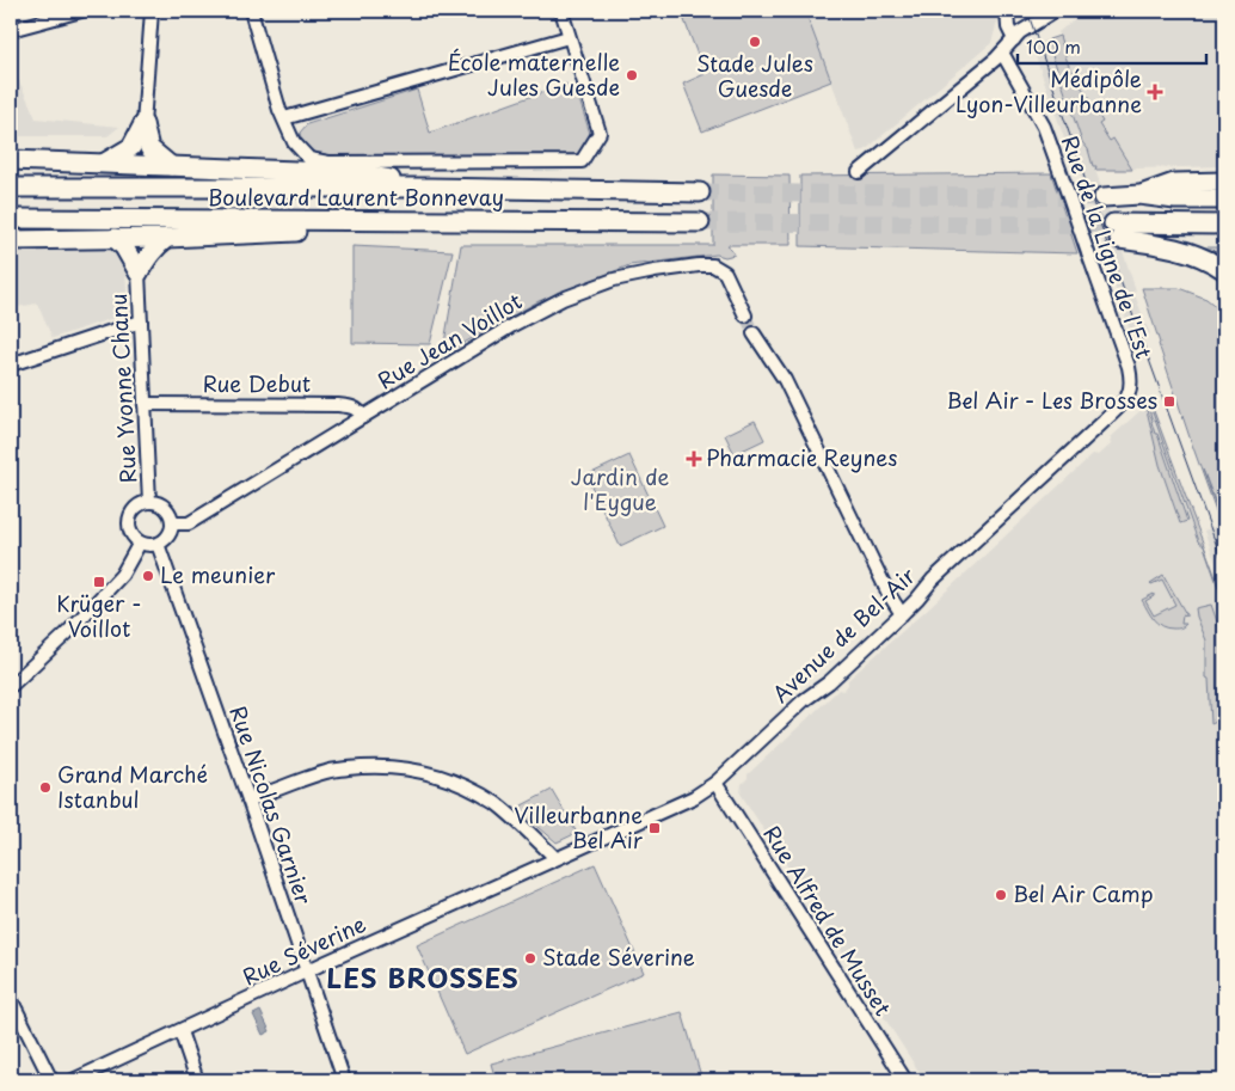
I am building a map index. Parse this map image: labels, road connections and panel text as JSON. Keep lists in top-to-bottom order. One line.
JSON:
{"streets":{"highway":["Boulevard Laurent Bonnevay"],"street":["Rue de la Ligne de l'Est","Rue Jean Voillot","Rue Debut","Rue Yvonne Chanu","Avenue de Bel-Air","Rue Nicolas Garnier","Rue Alfred de Musset","Rue Séverine"]},"crossings":[["Rue de la Ligne de l'Est","Avenue de Bel-Air"],["Rue Jean Voillot","Rue Debut"],["Rue Jean Voillot","Rue Yvonne Chanu"],["Rue Jean Voillot","Rue Nicolas Garnier"],["Rue Debut","Rue Yvonne Chanu"],["Rue Yvonne Chanu","Rue Nicolas Garnier"],["Avenue de Bel-Air","Rue Alfred de Musset"],["Avenue de Bel-Air","Rue Séverine"],["Rue Nicolas Garnier","Rue Séverine"]],"districts":["LES BROSSES"],"parks":["Jardin de l'Eygue"],"places":{"other":["Stade Jules Guesde","École maternelle Jules Guesde","Le meunier","Grand Marché Istanbul","Bel Air Camp","Stade Séverine"],"health":["Médipôle Lyon-Villeurbanne","Pharmacie Reynes"],"transit":["Bel Air - Les Brosses","Krüger - Voillot","Villeurbanne Bel Air"]},"scale_bar":"100 m"}
